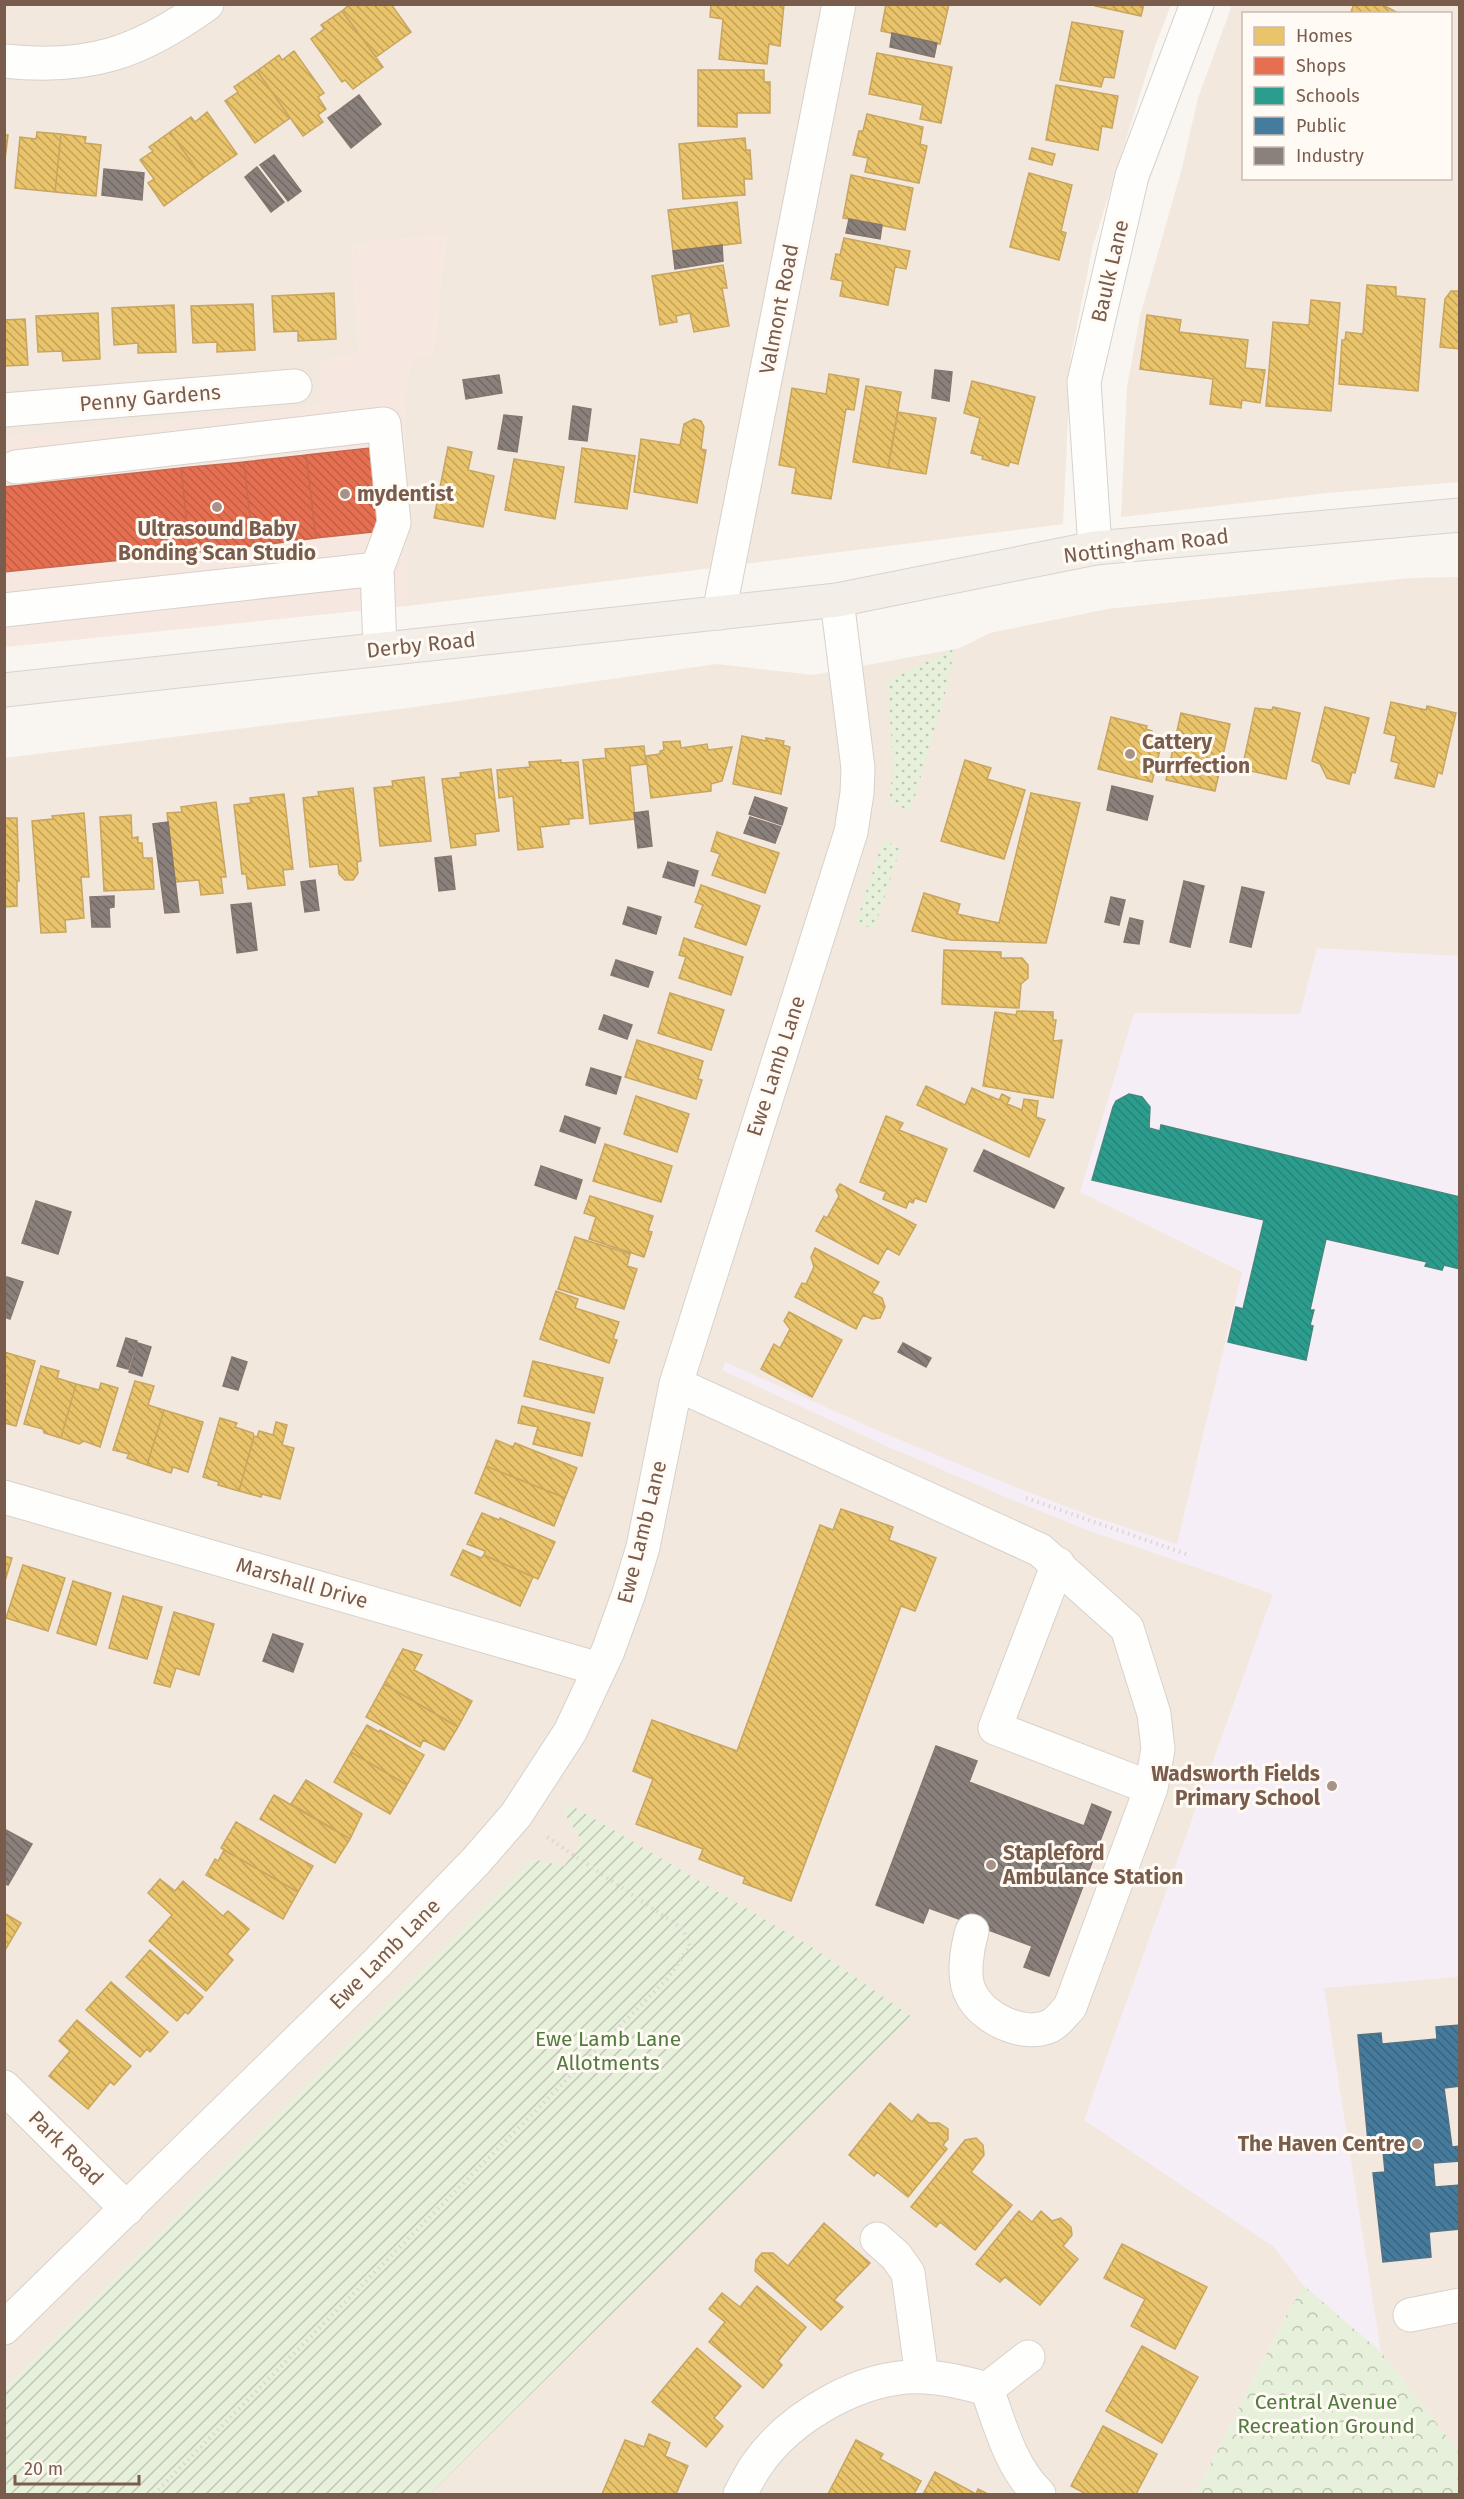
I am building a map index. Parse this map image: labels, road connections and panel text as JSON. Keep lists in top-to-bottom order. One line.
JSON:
{"streets":{"main road":["Nottingham Road","Derby Road"],"street":["Baulk Lane","Valmont Road","Penny Gardens","Ewe Lamb Lane","Marshall Drive","Park Road"]},"crossings":[["Baulk Lane","Nottingham Road"],["Valmont Road","Derby Road"],["Nottingham Road","Derby Road"],["Nottingham Road","Ewe Lamb Lane"],["Derby Road","Ewe Lamb Lane"],["Ewe Lamb Lane","Marshall Drive"],["Ewe Lamb Lane","Park Road"]],"parks":["Ewe Lamb Lane Allotments","Central Avenue Recreation Ground"],"places":["mydentist","Ultrasound Baby Bonding Scan Studio","Cattery Purrfection","Wadsworth Fields Primary School","Stapleford Ambulance Station","The Haven Centre"],"legend":["Homes","Shops","Schools","Public","Industry"],"scale_bar":"20 m"}
